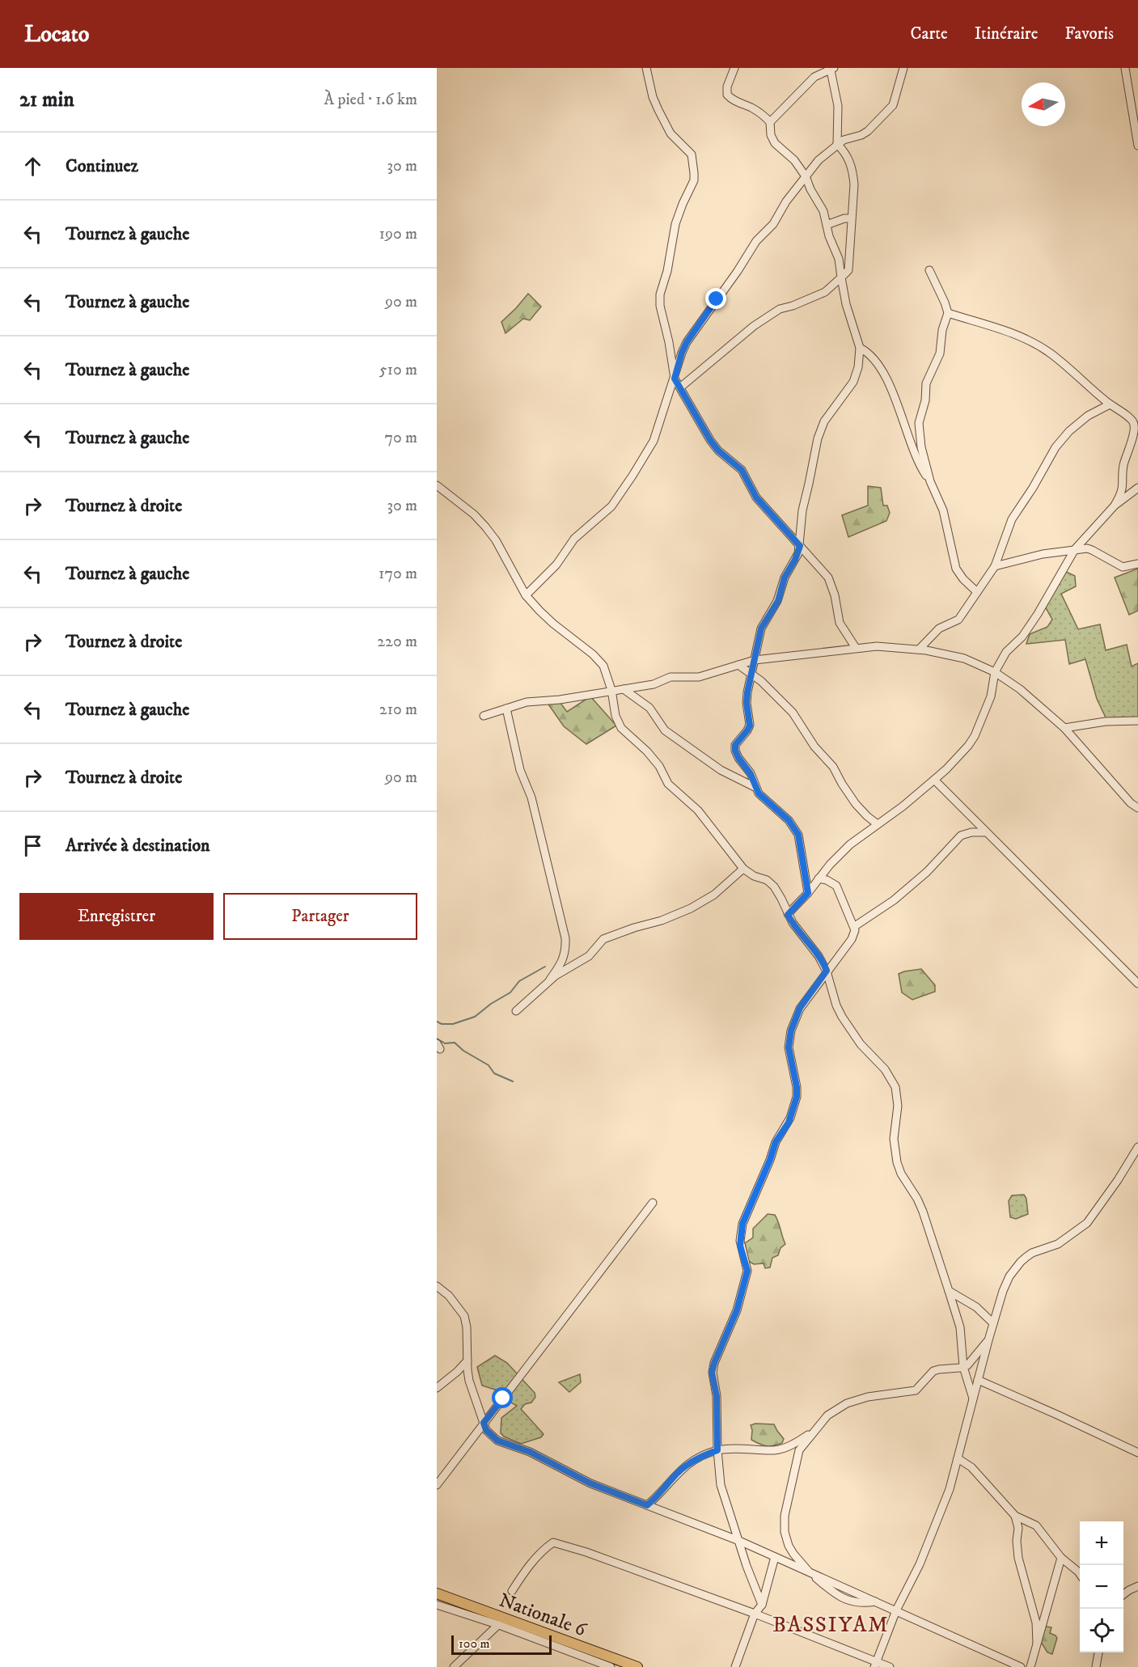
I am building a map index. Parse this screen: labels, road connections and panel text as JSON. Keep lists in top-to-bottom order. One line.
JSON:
{"streets":{"main road":["Nationale 6"]},"districts":["BASSIYAM"],"scale_bar":"100 m","north":"left","page":{"header":"Locato","nav":["Carte","Itinéraire","Favoris"],"heading":["21 min","À pied · 1.6 km"],"list":[["Continuez","30 m"],["Tournez à gauche","190 m"],["Tournez à gauche","90 m"],["Tournez à gauche","510 m"],["Tournez à gauche","70 m"],["Tournez à droite","30 m"],["Tournez à gauche","170 m"],["Tournez à droite","220 m"],["Tournez à gauche","210 m"],["Tournez à droite","90 m"],"Arrivée à destination"],"buttons":["Enregistrer","Partager"],"map_buttons":["+","−"],"scale":"100 m"}}
